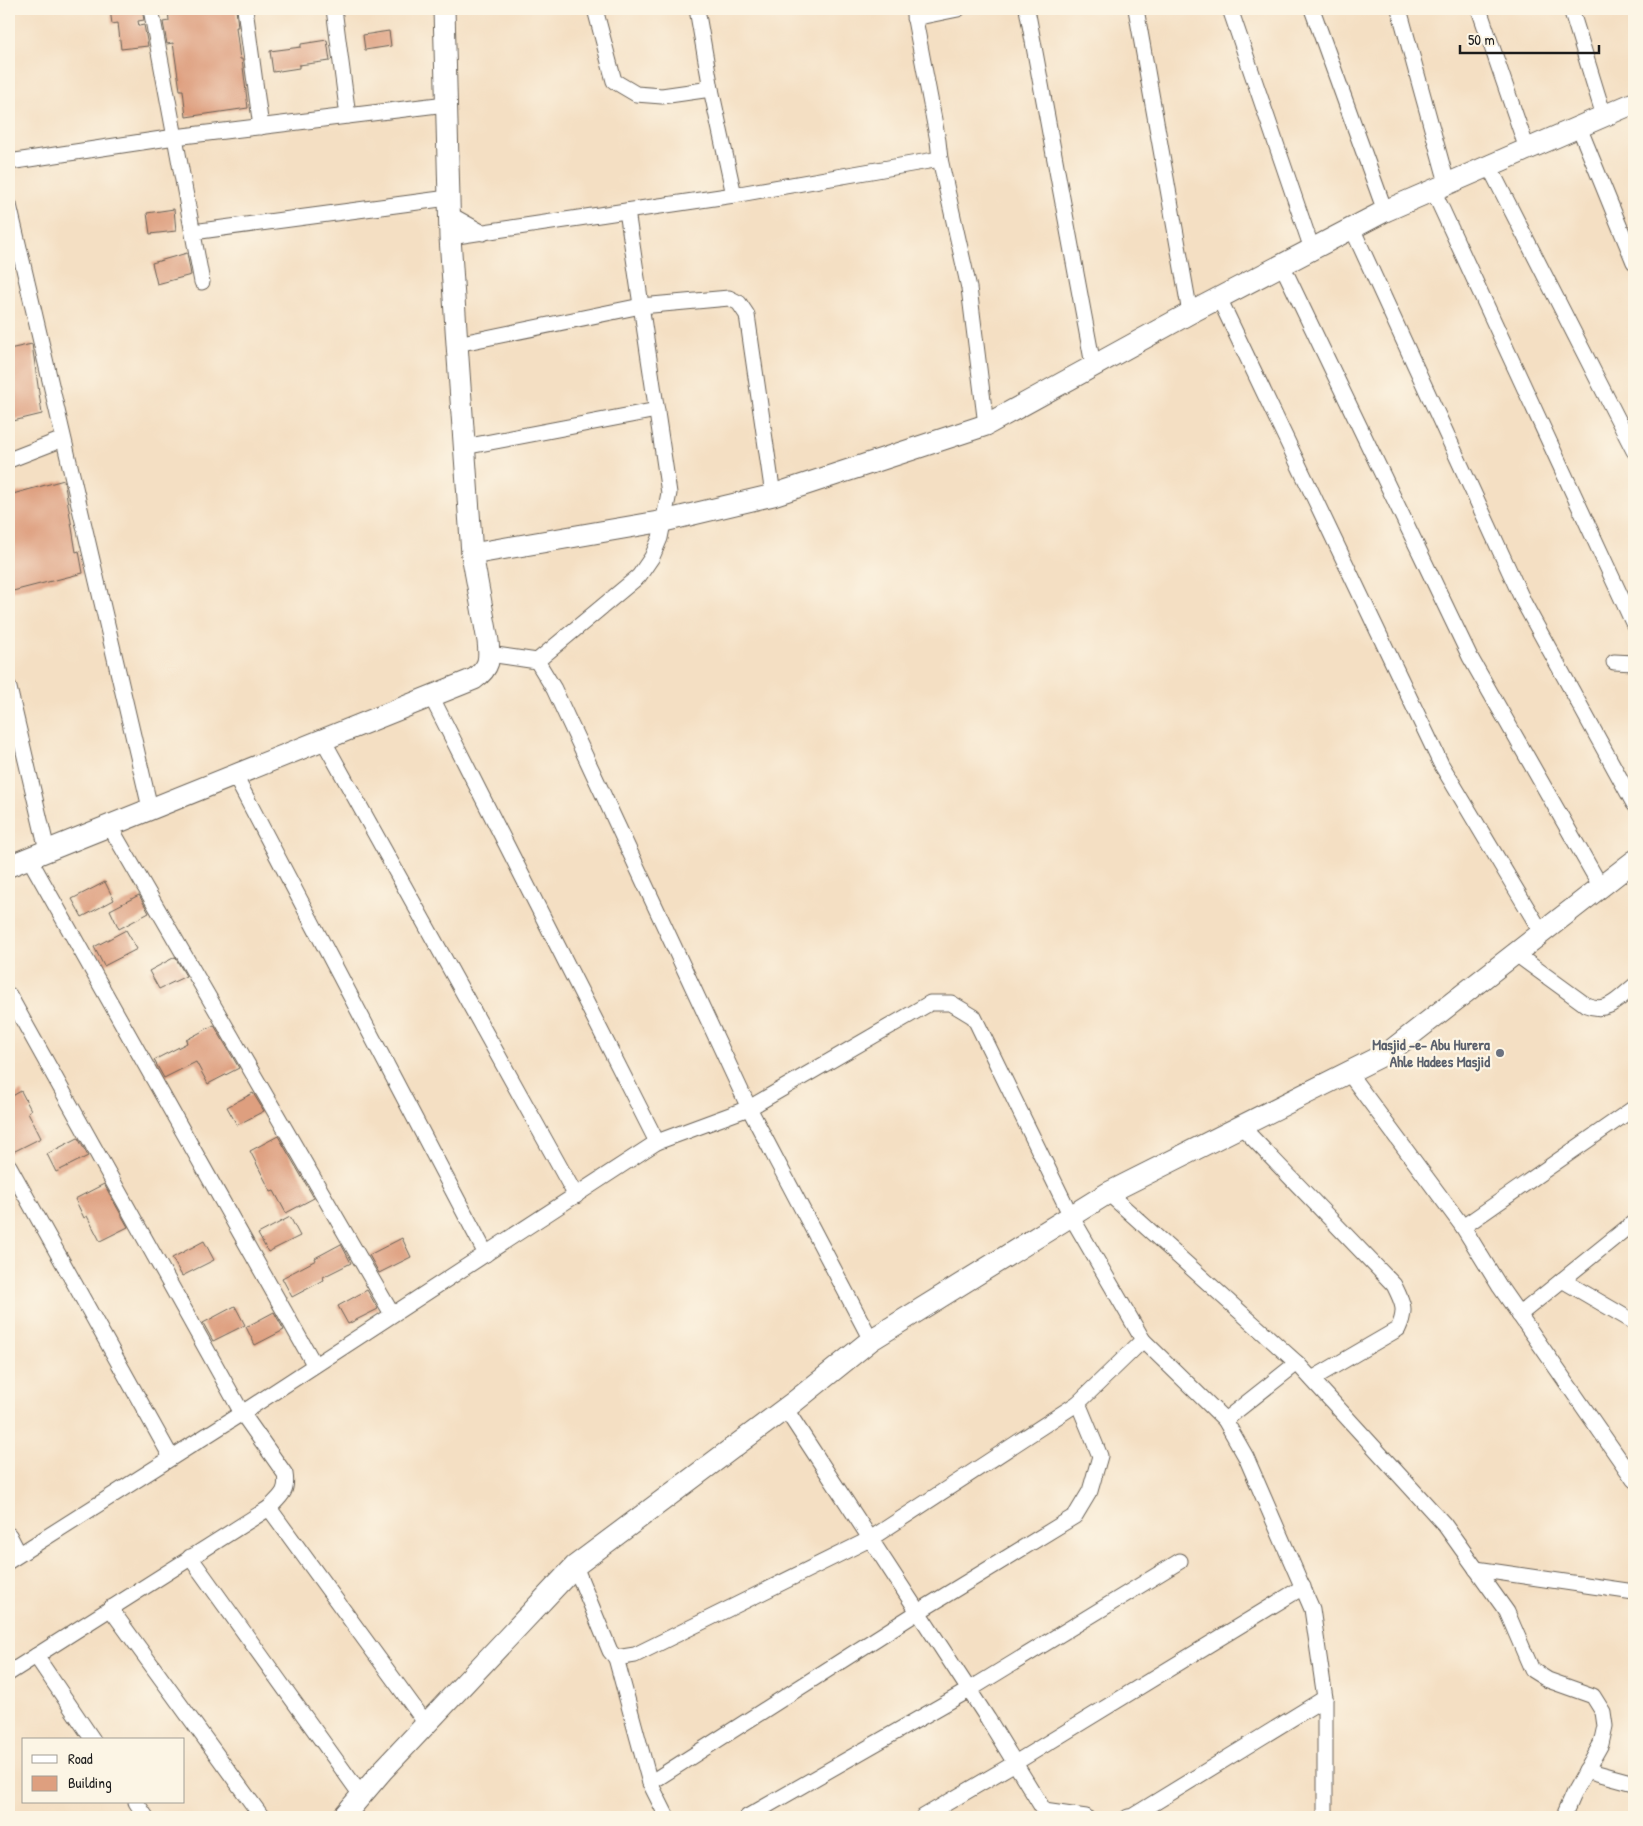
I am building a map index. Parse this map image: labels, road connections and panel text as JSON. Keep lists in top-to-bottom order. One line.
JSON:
{"places":["Masjid -e- Abu Hurera Ahle Hadees Masjid"],"legend":["Road","Building"],"scale_bar":"50 m"}
